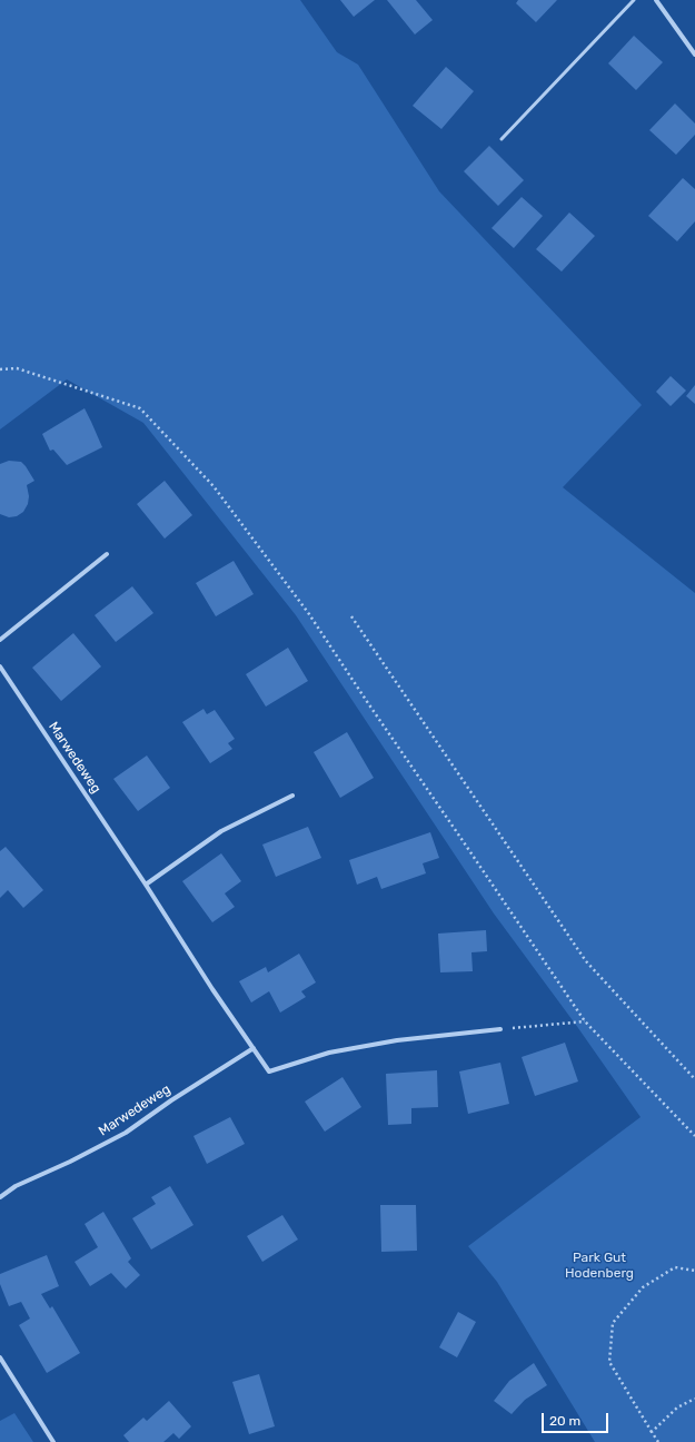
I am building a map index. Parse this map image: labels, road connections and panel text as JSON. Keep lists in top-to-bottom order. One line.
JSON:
{"streets":{"street":["Marwedeweg"]},"parks":["Park Gut Hodenberg"],"scale_bar":"20 m"}
